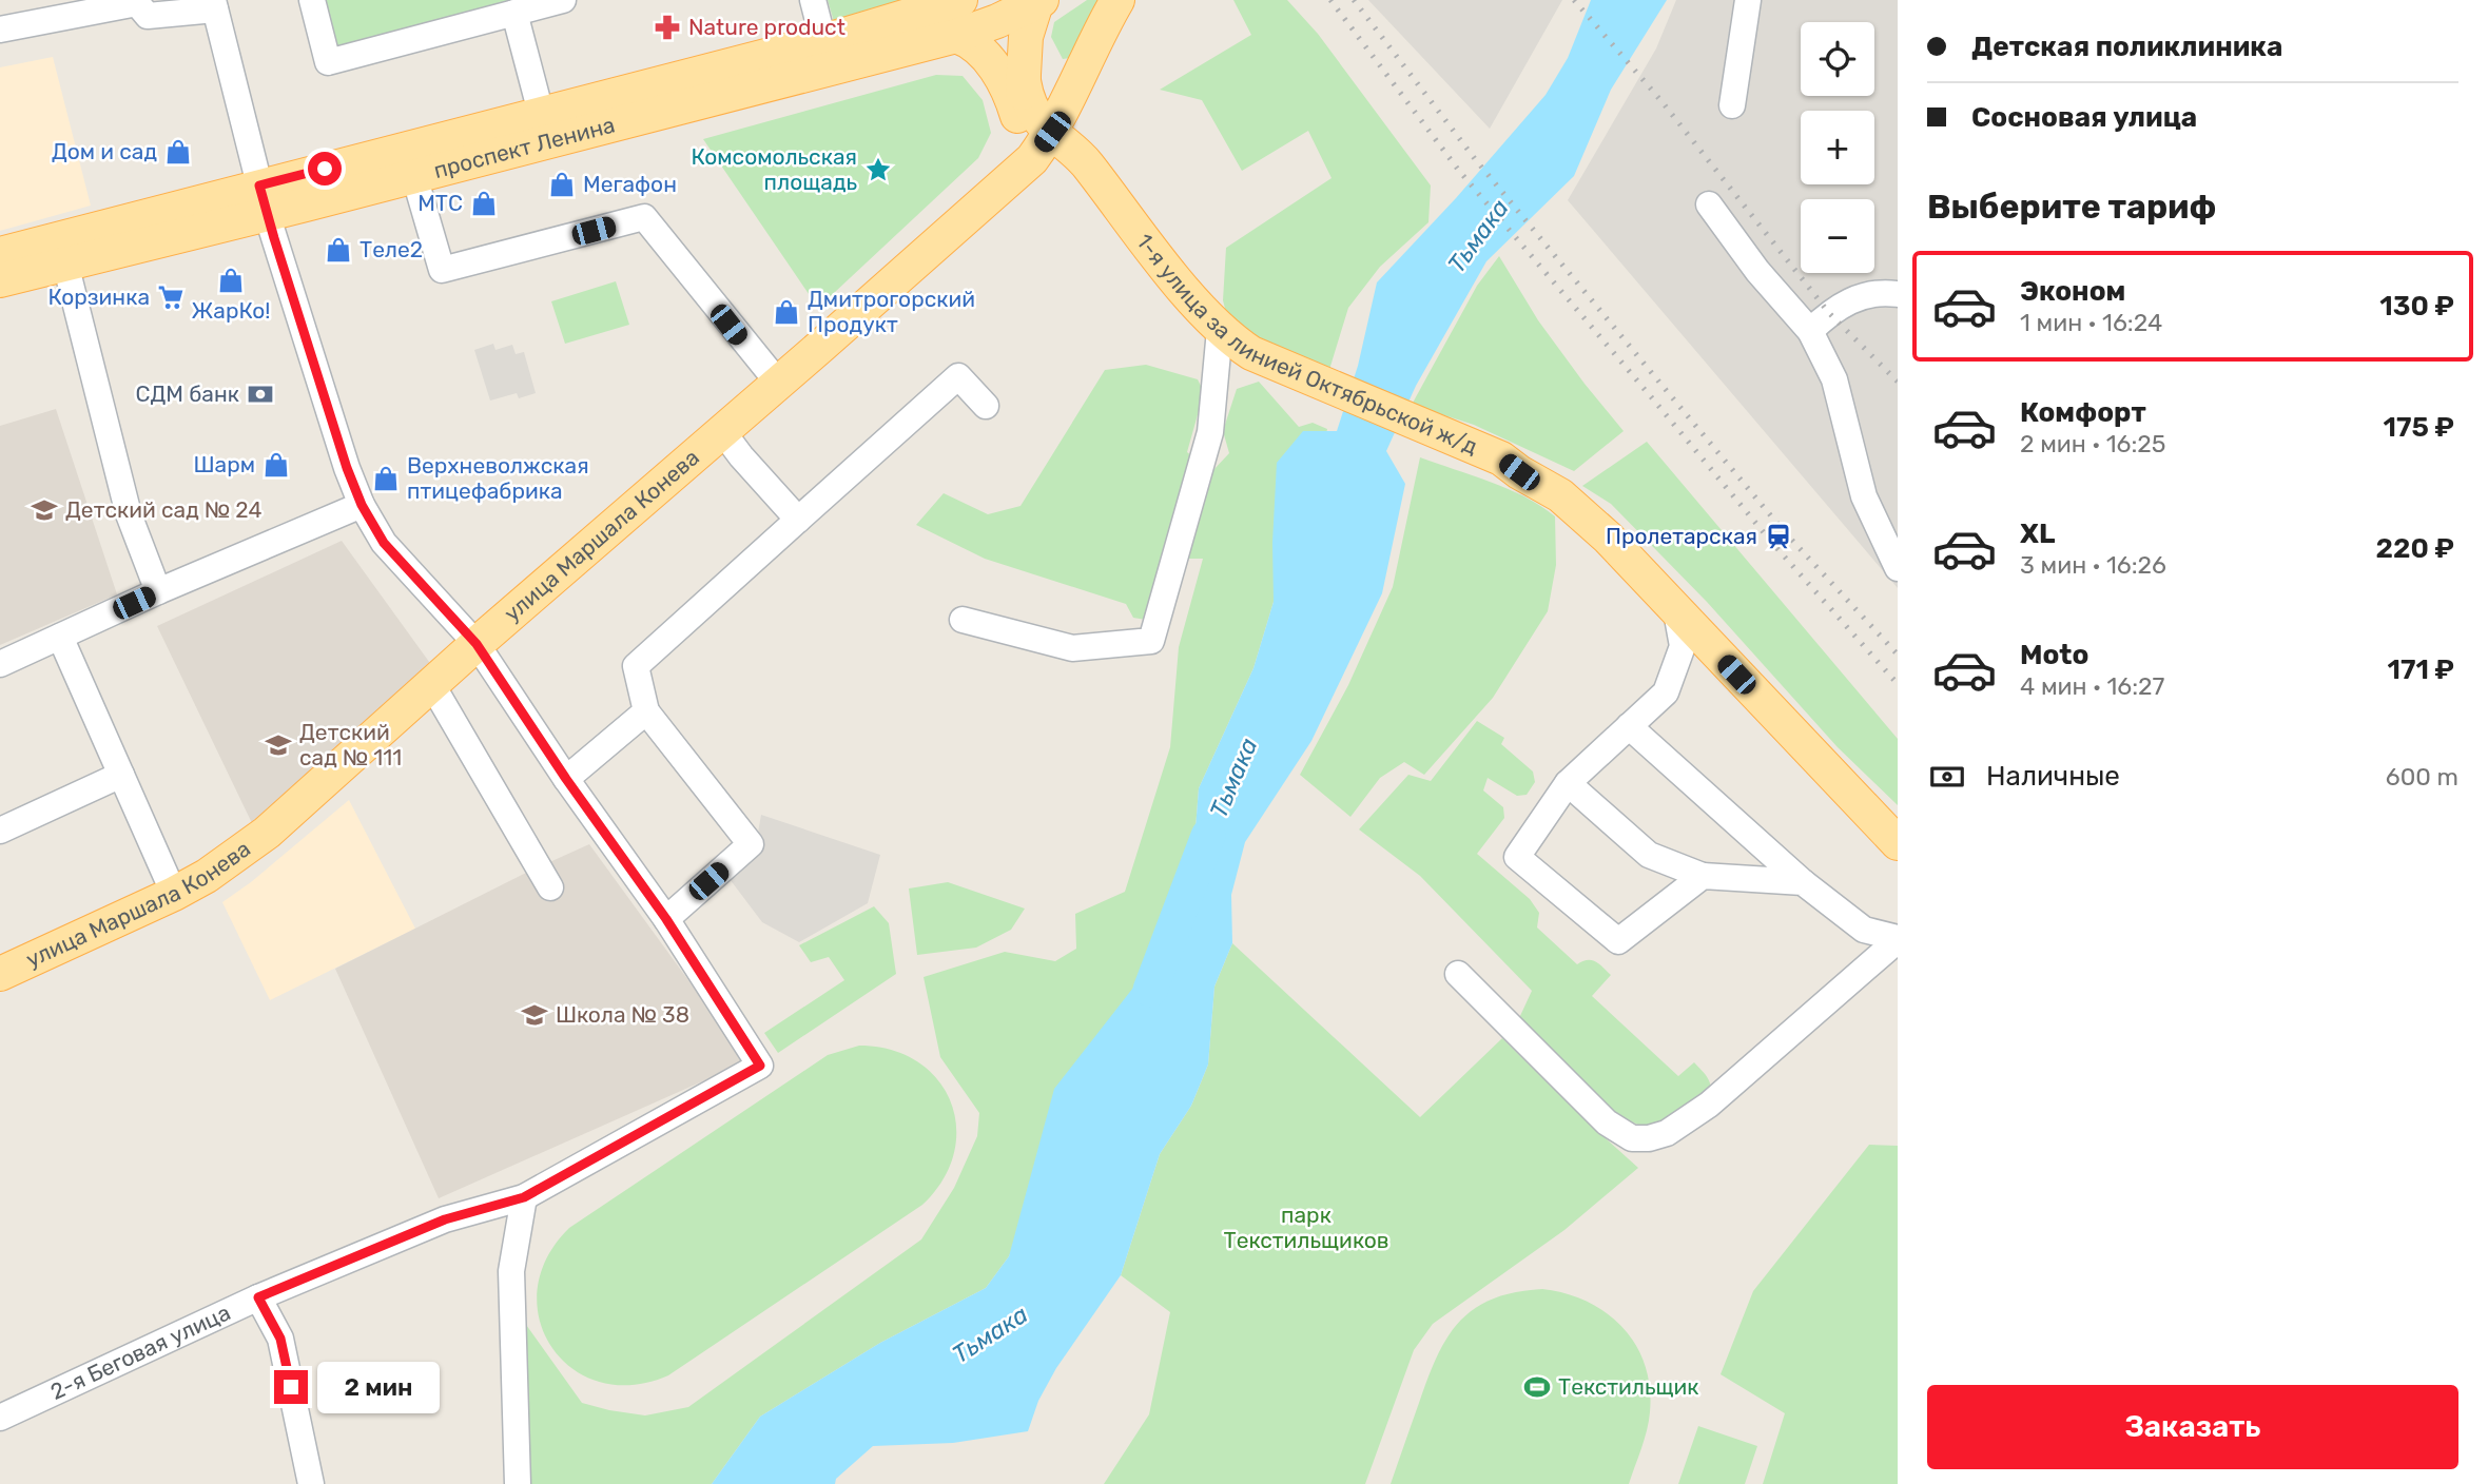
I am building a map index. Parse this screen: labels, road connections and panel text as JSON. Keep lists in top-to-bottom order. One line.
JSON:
{"streets":{"main road":["проспект Ленина","1-я улица за линией Октябрьской ж/д","улица Маршала Конева"],"street":["2-я Беговая улица"]},"crossings":[["1-я улица за линией Октябрьской ж/д","улица Маршала Конева"]],"water":["Тьмака"],"parks":["парк Текстильщиков"],"places":{"pharmacy":["Nature product"],"shop":["Дом и сад","Мегафон","МТС","Теле2","ЖарКо!","Дмитрогорский Продукт","Шарм","Верхневолжская птицефабрика"],"place":["Комсомольская площадь"],"supermarket":["Корзинка"],"bank":["СДМ банк"],"school or university":["Детский сад № 24","Детский сад № 111","Школа № 38"],"station":["Пролетарская"],"sports":["Текстильщик"]},"page":{"banner":["Детская поликлиника","Сосновая улица"],"map_buttons":["+","−"],"heading":"Выберите тариф","list":[{"name":"Эконом","note":"1 мин · 16:24","value":"130 ₽"},{"name":"Комфорт","note":"2 мин · 16:25","value":"175 ₽"},{"name":"XL","note":"3 мин · 16:26","value":"220 ₽"},{"name":"Moto","note":"4 мин · 16:27","value":"171 ₽"}],"pay":["Наличные","600 m"],"bubble":"2 мин","buttons":"Заказать"}}
